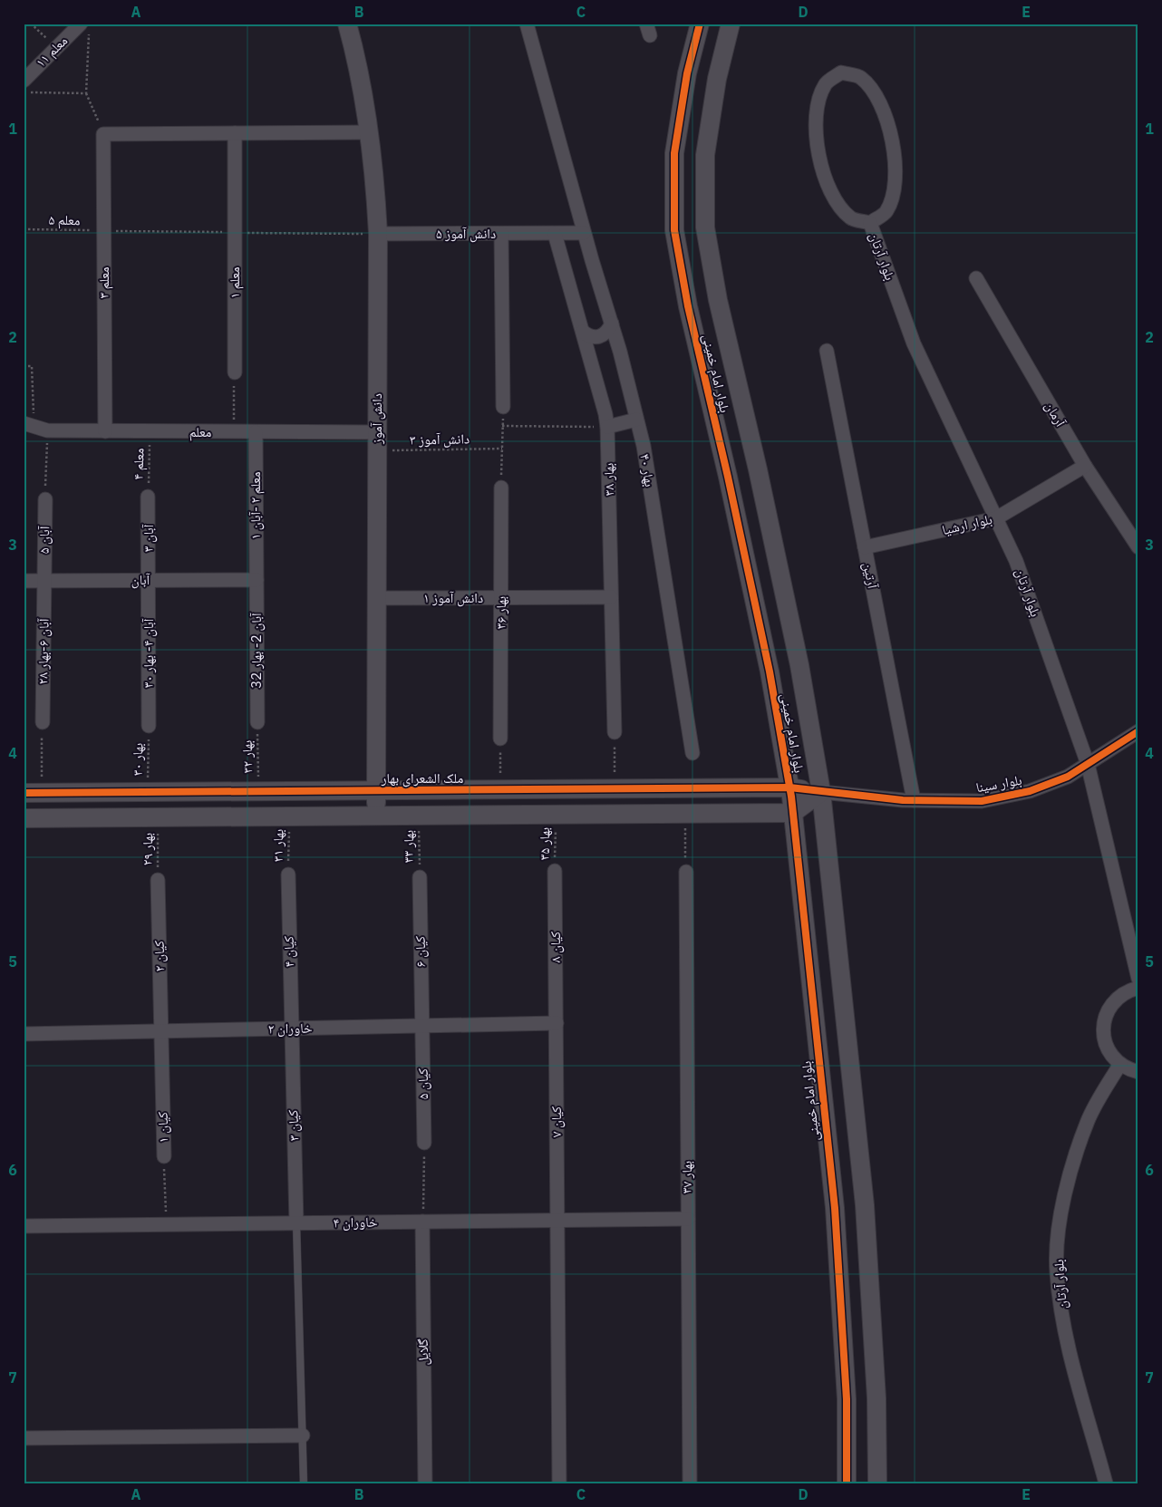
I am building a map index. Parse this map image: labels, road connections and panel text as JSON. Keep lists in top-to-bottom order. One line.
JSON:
{"streets":{"street":["معلم ۱۱","دانش آموز ۵","بلوار آرتان","معلم ۳","معلم ۱","بلوار امام خمینی","آرمان","دانش آموز","معلم","بهار ۴۰","بهار ۳۸","معلم ۲ -آبان ۱","بلوار ارشیا","آبان ۳","آبان ۵","آرتین","آبان","دانش آموز ۱","بهار ۳۶","آبان 2- بهار 32","آبان ۶-بهار ۲۸","آبان ۴- بهار ۳۰","ملک الشعرای بهار","بلوار سینا","کیان ۸","کیان ۴","کیان ۶","کیان ۲","خاوران ۲","کیان ۵","کیان ۷","کیان ۳","کیان ۱","بهار ۳۷","خاوران ۴","گلایل"],"path":["معلم ۵","دانش آموز ۳","معلم ۴","بهار ۳۲","بهار ۳۰","بهار ۳۵","بهار ۳۱","بهار ۳۳","بهار ۲۹"]},"crossings":[["معلم ۵","معلم ۳"],["دانش آموز ۵","دانش آموز"],["دانش آموز ۵","بهار ۴۰"],["دانش آموز ۵","بهار ۳۸"],["بلوار آرتان","بلوار ارشیا"],["بلوار آرتان","بلوار سینا"],["معلم ۳","معلم"],["بلوار امام خمینی","ملک الشعرای بهار"],["بلوار امام خمینی","بلوار سینا"],["آرمان","بلوار ارشیا"],["دانش آموز","معلم"],["دانش آموز","دانش آموز ۳"],["دانش آموز","دانش آموز ۱"],["دانش آموز","ملک الشعرای بهار"],["معلم","معلم ۴"],["معلم","معلم ۲ -آبان ۱"],["معلم ۴","آبان ۳"],["بهار ۳۸","دانش آموز ۱"],["معلم ۲ -آبان ۱","آبان"],["معلم ۲ -آبان ۱","آبان 2- بهار 32"],["بلوار ارشیا","آرتین"],["آبان ۳","آبان"],["آبان ۳","آبان ۴- بهار ۳۰"],["آبان ۵","آبان"],["آبان ۵","آبان ۶-بهار ۲۸"],["آرتین","بلوار سینا"],["آبان","آبان 2- بهار 32"],["آبان","آبان ۶-بهار ۲۸"],["آبان","آبان ۴- بهار ۳۰"],["دانش آموز ۱","بهار ۳۶"],["آبان 2- بهار 32","بهار ۳۲"],["آبان ۴- بهار ۳۰","بهار ۳۰"],["بهار ۳۲","ملک الشعرای بهار"],["بهار ۳۰","ملک الشعرای بهار"],["ملک الشعرای بهار","بلوار سینا"],["بهار ۳۵","کیان ۸"],["بهار ۳۱","کیان ۴"],["بهار ۳۳","کیان ۶"],["بهار ۲۹","کیان ۲"],["کیان ۸","خاوران ۲"],["کیان ۸","کیان ۷"],["کیان ۴","خاوران ۲"],["کیان ۴","کیان ۳"],["کیان ۶","خاوران ۲"],["کیان ۶","کیان ۵"],["کیان ۲","خاوران ۲"],["کیان ۲","کیان ۱"],["خاوران ۲","کیان ۵"],["خاوران ۲","کیان ۷"],["خاوران ۲","کیان ۳"],["خاوران ۲","کیان ۱"],["کیان ۷","خاوران ۴"],["کیان ۳","خاوران ۴"],["کیان ۱","خاوران ۴"],["بهار ۳۷","خاوران ۴"],["خاوران ۴","گلایل"]],"grid":{"columns":["A","B","C","D","E"],"rows":["1","2","3","4","5","6","7"]}}
